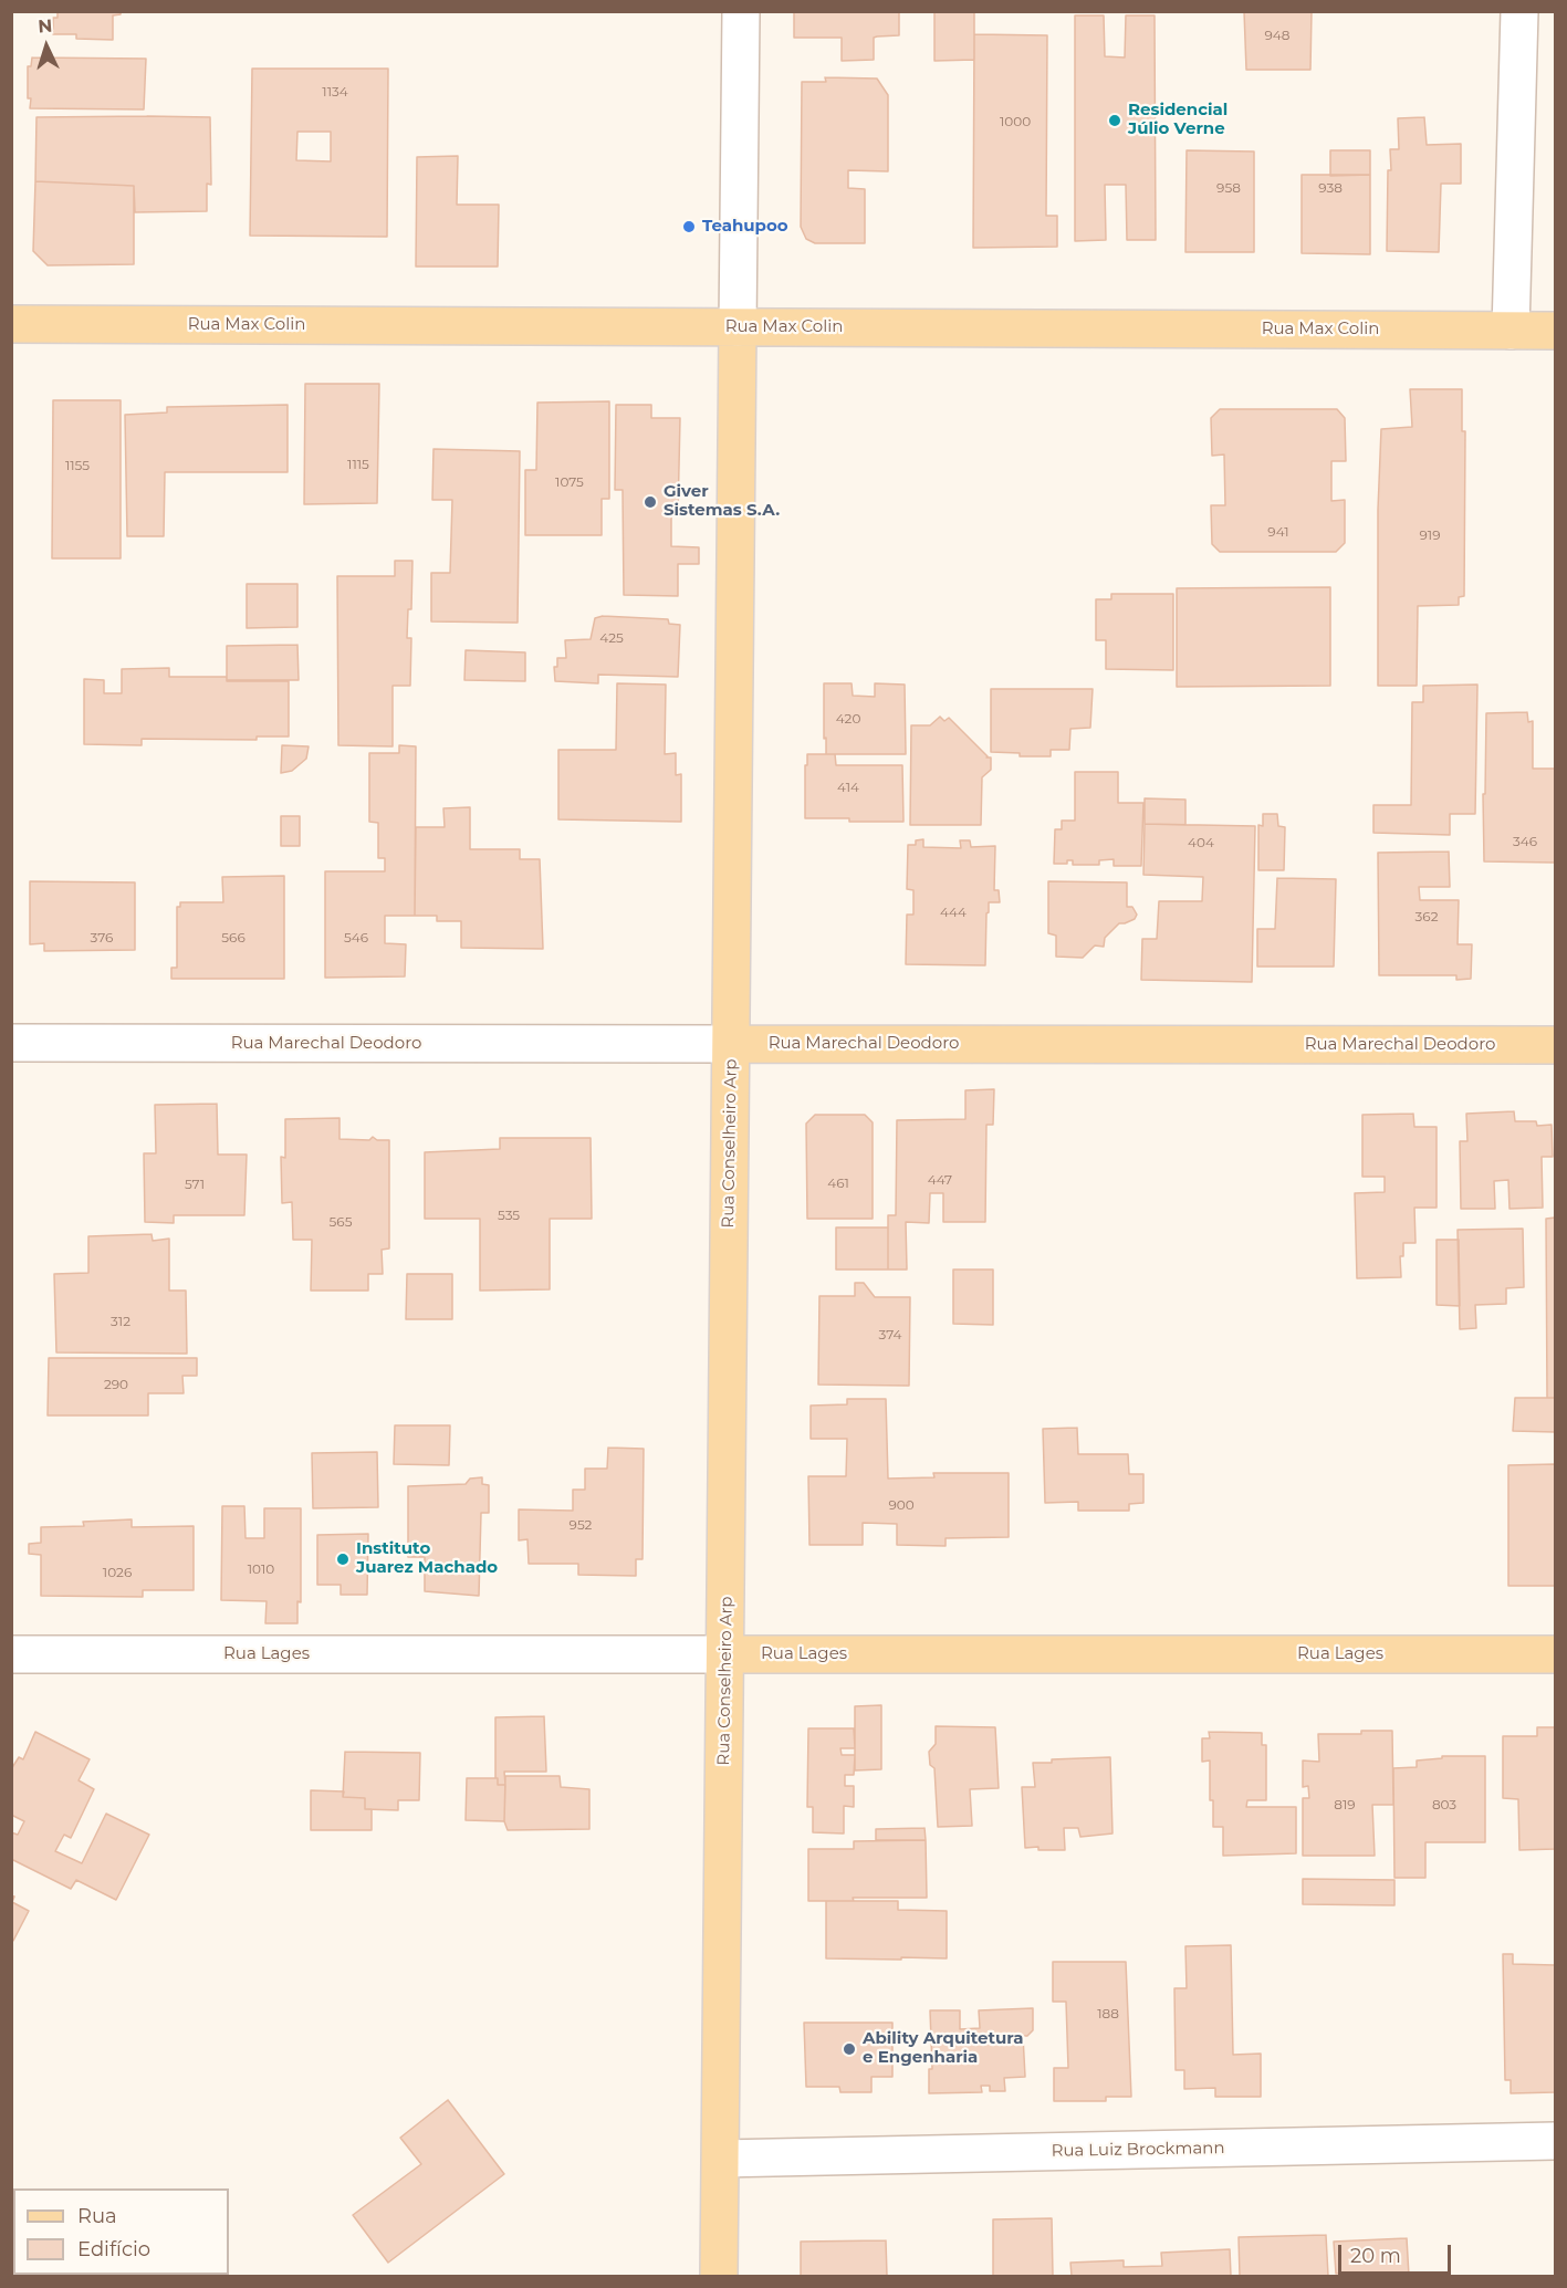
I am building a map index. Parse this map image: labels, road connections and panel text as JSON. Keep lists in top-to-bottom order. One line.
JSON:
{"streets":{"main road":["Rua Max Colin","Rua Marechal Deodoro","Rua Conselheiro Arp","Rua Lages"],"street":["Rua Luiz Brockmann"]},"crossings":[["Rua Max Colin","Rua Conselheiro Arp"],["Rua Marechal Deodoro","Rua Conselheiro Arp"],["Rua Conselheiro Arp","Rua Lages"],["Rua Conselheiro Arp","Rua Luiz Brockmann"]],"places":["Residencial Júlio Verne","Teahupoo","Giver Sistemas S.A.","Instituto Juarez Machado","Ability Arquitetura e Engenharia"],"house_numbers":["948","1134","1000","958","938","1115","1155","1075","941","919","425","420","414","346","404","444","362","376","566","546","447","461","571","535","565","312","374","290","900","952","1010","1026","819","803","188"],"legend":["Rua","Edifício"],"scale_bar":"20 m","north":"top"}
